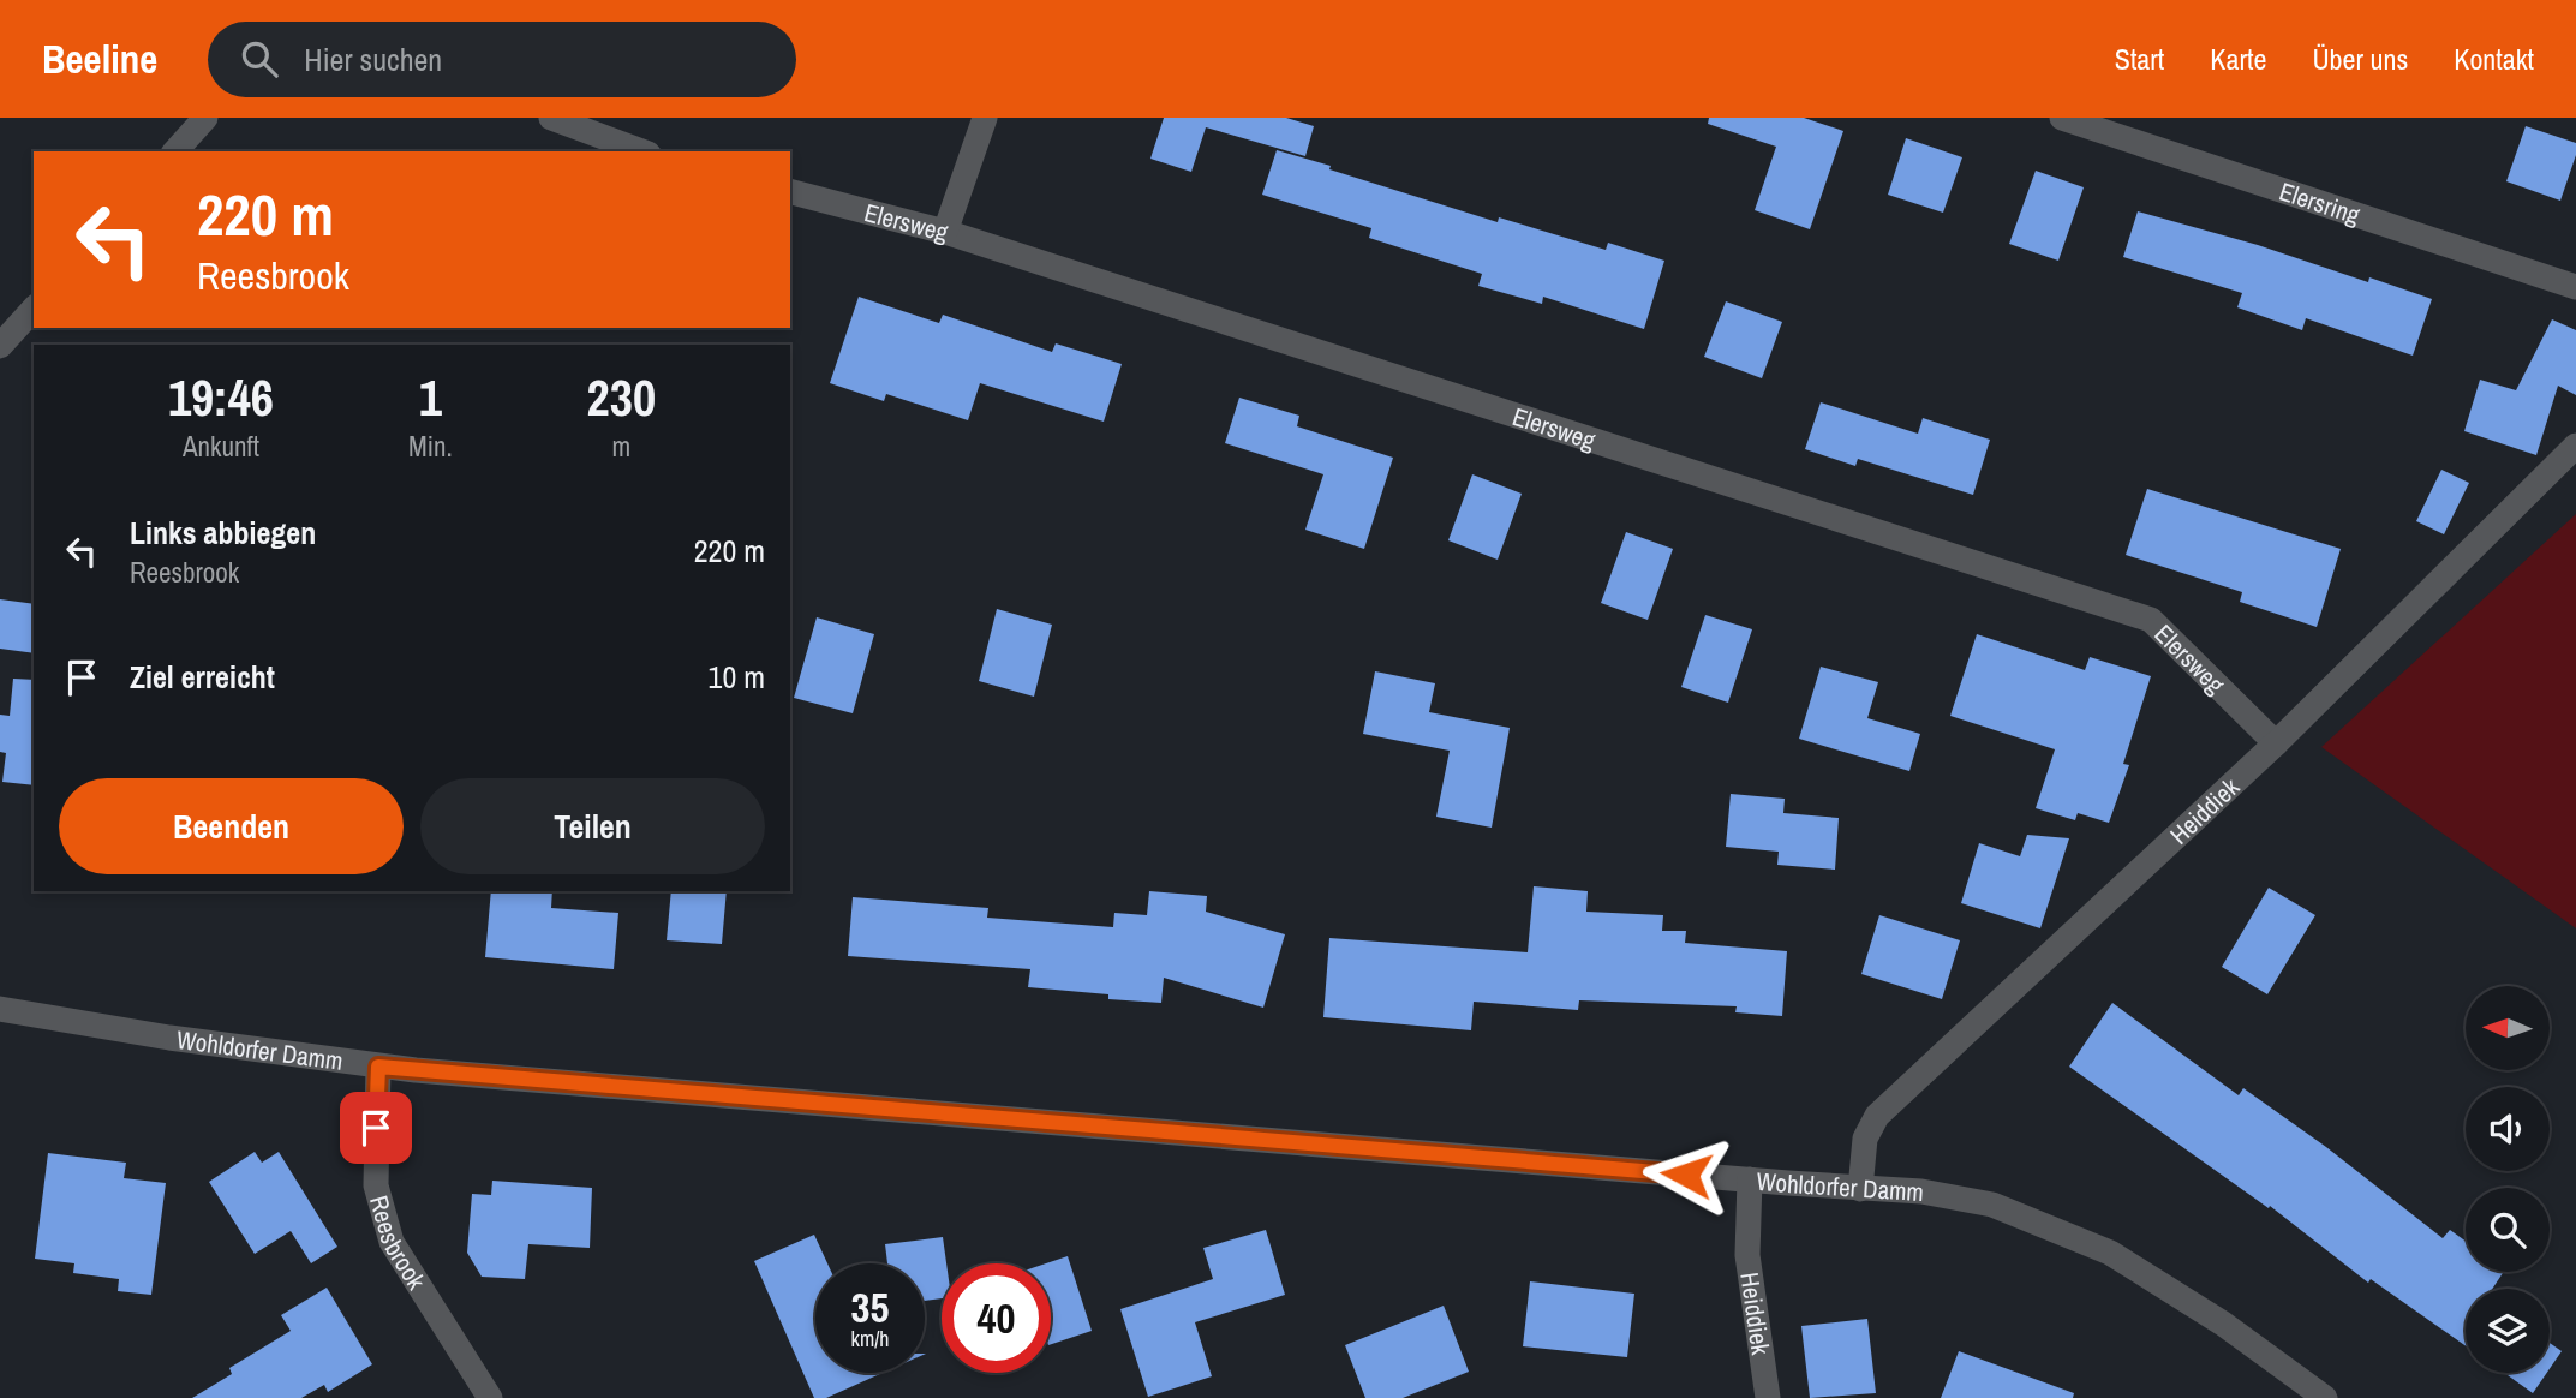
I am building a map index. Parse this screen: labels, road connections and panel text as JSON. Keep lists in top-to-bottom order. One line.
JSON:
{"streets":{"street":["Elersring","Elersweg","Heiddiek","Wohldorfer Damm","Reesbrook"]},"crossings":[["Elersweg","Heiddiek"],["Heiddiek","Wohldorfer Damm"],["Wohldorfer Damm","Reesbrook"]],"north":"left","page":{"header":"Beeline","search":"Hier suchen","nav":["Start","Karte","Über uns","Kontakt"],"turn":["220 m","Reesbrook"],"eta":["19:46","Ankunft","1","Min.","230","m"],"list":[{"name":"Links abbiegen","note":"Reesbrook","value":"220 m"},{"name":"Ziel erreicht","value":"10 m"}],"buttons":["Beenden","Teilen"],"speed":"35 km/h","limit":"40"}}
